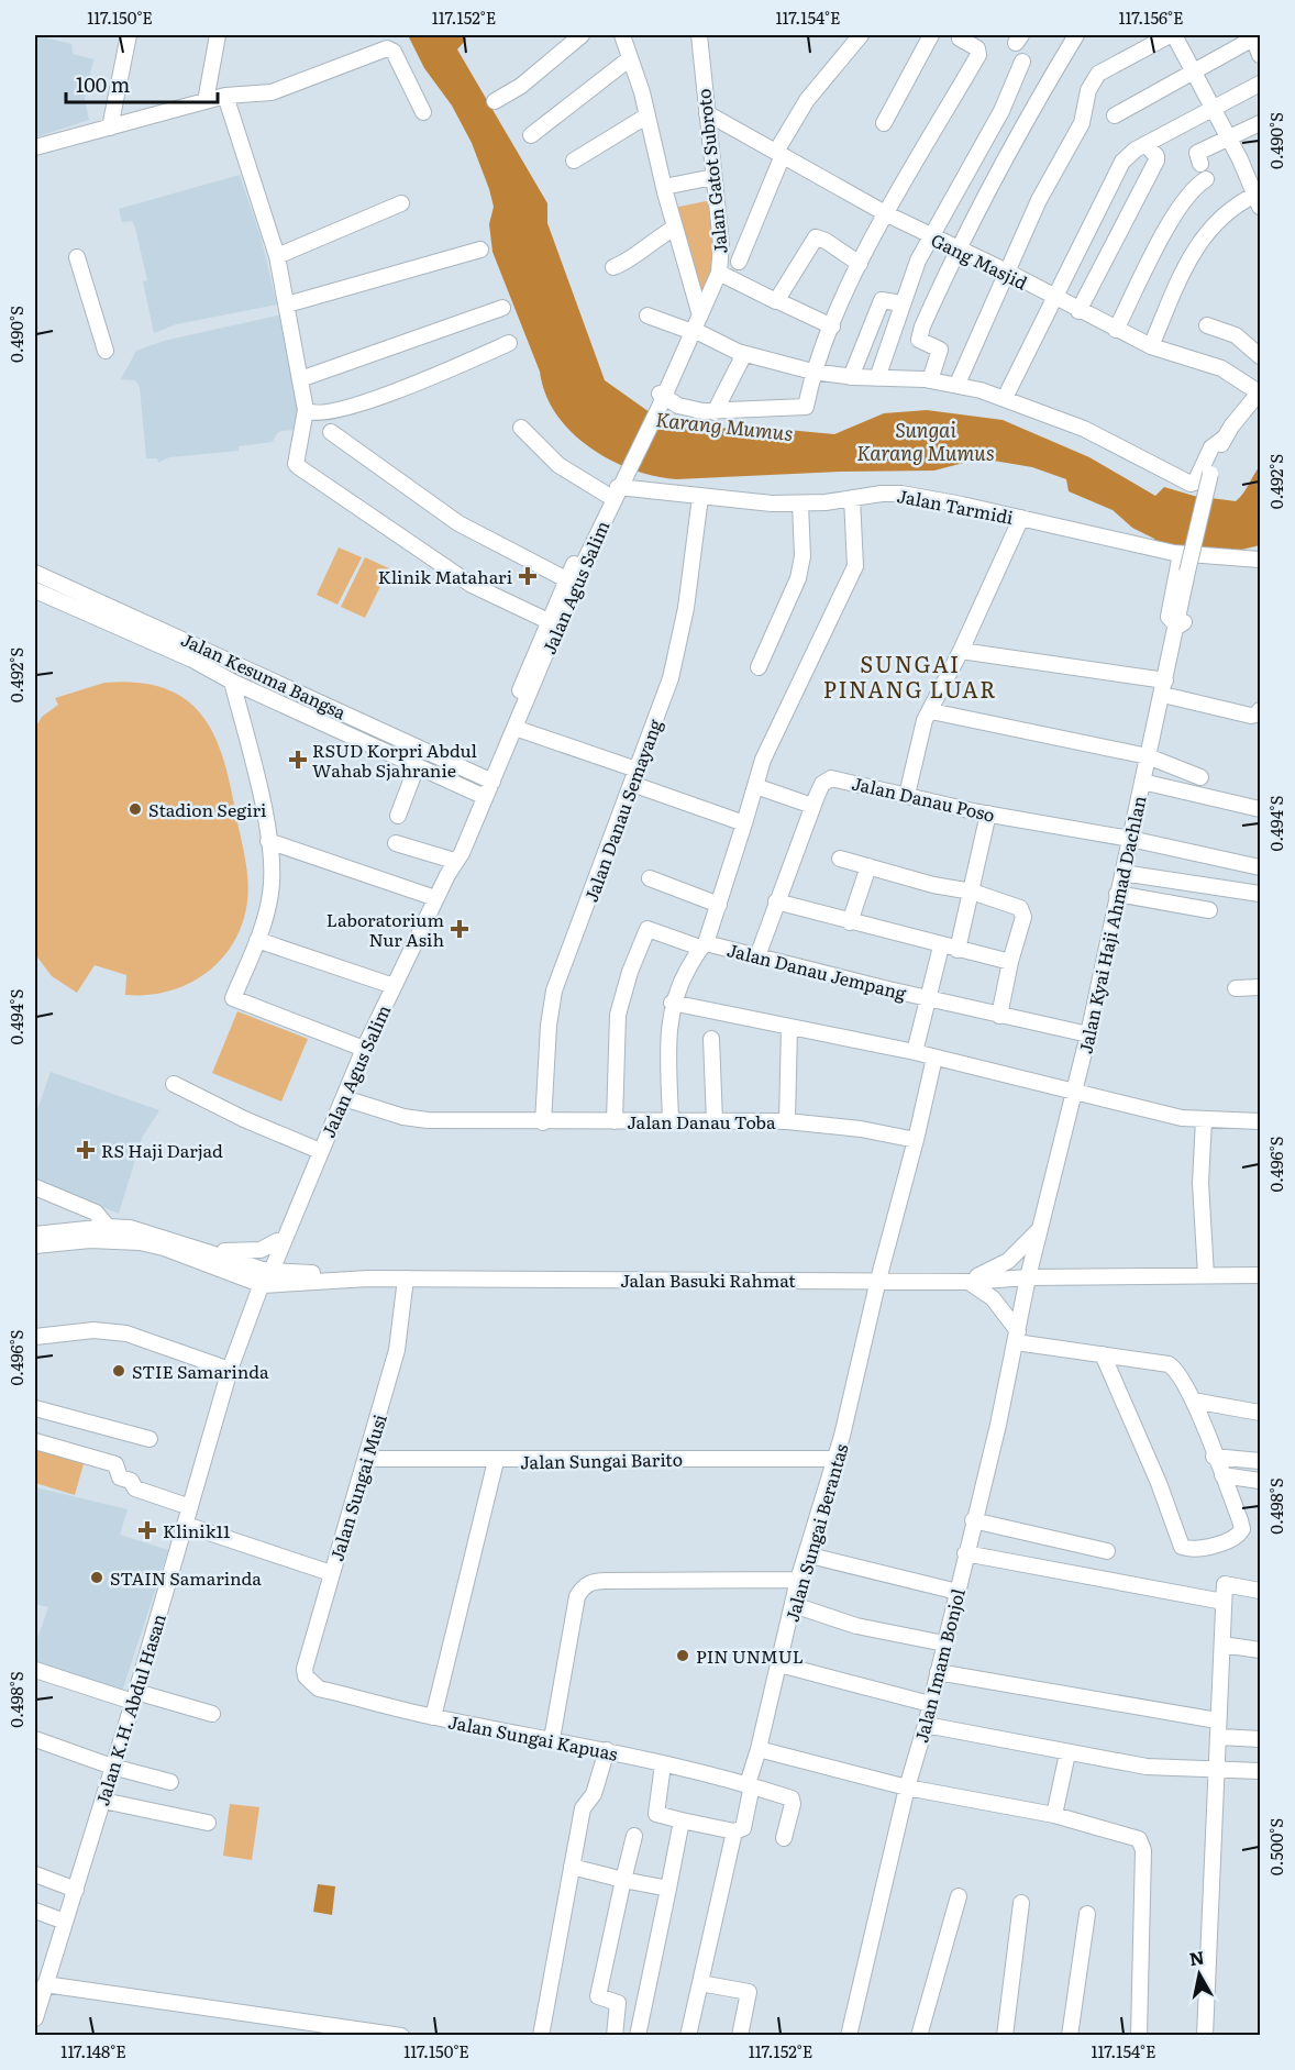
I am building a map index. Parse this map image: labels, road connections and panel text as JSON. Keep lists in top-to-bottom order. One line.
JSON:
{"streets":{"street":["Jalan Gatot Subroto","Gang Masjid","Jalan Tarmidi","Jalan Agus Salim","Jalan Kesuma Bangsa","Jalan Danau Poso","Jalan Danau Semayang","Jalan Kyai Haji Ahmad Dachlan","Jalan Danau Jempang","Jalan Danau Toba","Jalan Basuki Rahmat","Jalan Sungai Barito","Jalan Sungai Musi","Jalan Sungai Berantas","Jalan Imam Bonjol","Jalan K.H. Abdul Hasan","Jalan Sungai Kapuas"]},"crossings":[["Jalan Gatot Subroto","Gang Masjid"],["Jalan Gatot Subroto","Jalan Agus Salim"],["Jalan Tarmidi","Jalan Agus Salim"],["Jalan Tarmidi","Jalan Danau Semayang"],["Jalan Tarmidi","Jalan Danau Jempang"],["Jalan Agus Salim","Jalan Kesuma Bangsa"],["Jalan Agus Salim","Jalan Danau Toba"],["Jalan Agus Salim","Jalan Basuki Rahmat"],["Jalan Agus Salim","Jalan K.H. Abdul Hasan"],["Jalan Danau Poso","Jalan Kyai Haji Ahmad Dachlan"],["Jalan Danau Poso","Jalan Danau Jempang"],["Jalan Danau Semayang","Jalan Danau Toba"],["Jalan Kyai Haji Ahmad Dachlan","Jalan Danau Jempang"],["Jalan Kyai Haji Ahmad Dachlan","Jalan Basuki Rahmat"],["Jalan Kyai Haji Ahmad Dachlan","Jalan Imam Bonjol"],["Jalan Basuki Rahmat","Jalan Sungai Musi"],["Jalan Basuki Rahmat","Jalan Sungai Berantas"],["Jalan Basuki Rahmat","Jalan Imam Bonjol"],["Jalan Basuki Rahmat","Jalan K.H. Abdul Hasan"],["Jalan Sungai Barito","Jalan Sungai Musi"],["Jalan Sungai Barito","Jalan Sungai Berantas"],["Jalan Sungai Musi","Jalan Sungai Kapuas"],["Jalan Sungai Berantas","Jalan Sungai Kapuas"]],"districts":["SUNGAI PINANG LUAR"],"water":["Karang Mumus","Sungai Karang Mumus"],"places":{"health":["Klinik Matahari","RSUD Korpri Abdul Wahab Sjahranie","Laboratorium Nur Asih","RS Haji Darjad","Klinik11"],"other":["Stadion Segiri","STIE Samarinda","STAIN Samarinda","PIN UNMUL"]},"scale_bar":"100 m","north":"top","coordinates":["117.150°E","117.152°E","117.154°E","117.156°E","0.490°S","0.492°S","0.494°S","0.496°S","0.498°S","0.500°S","117.148°E"]}
